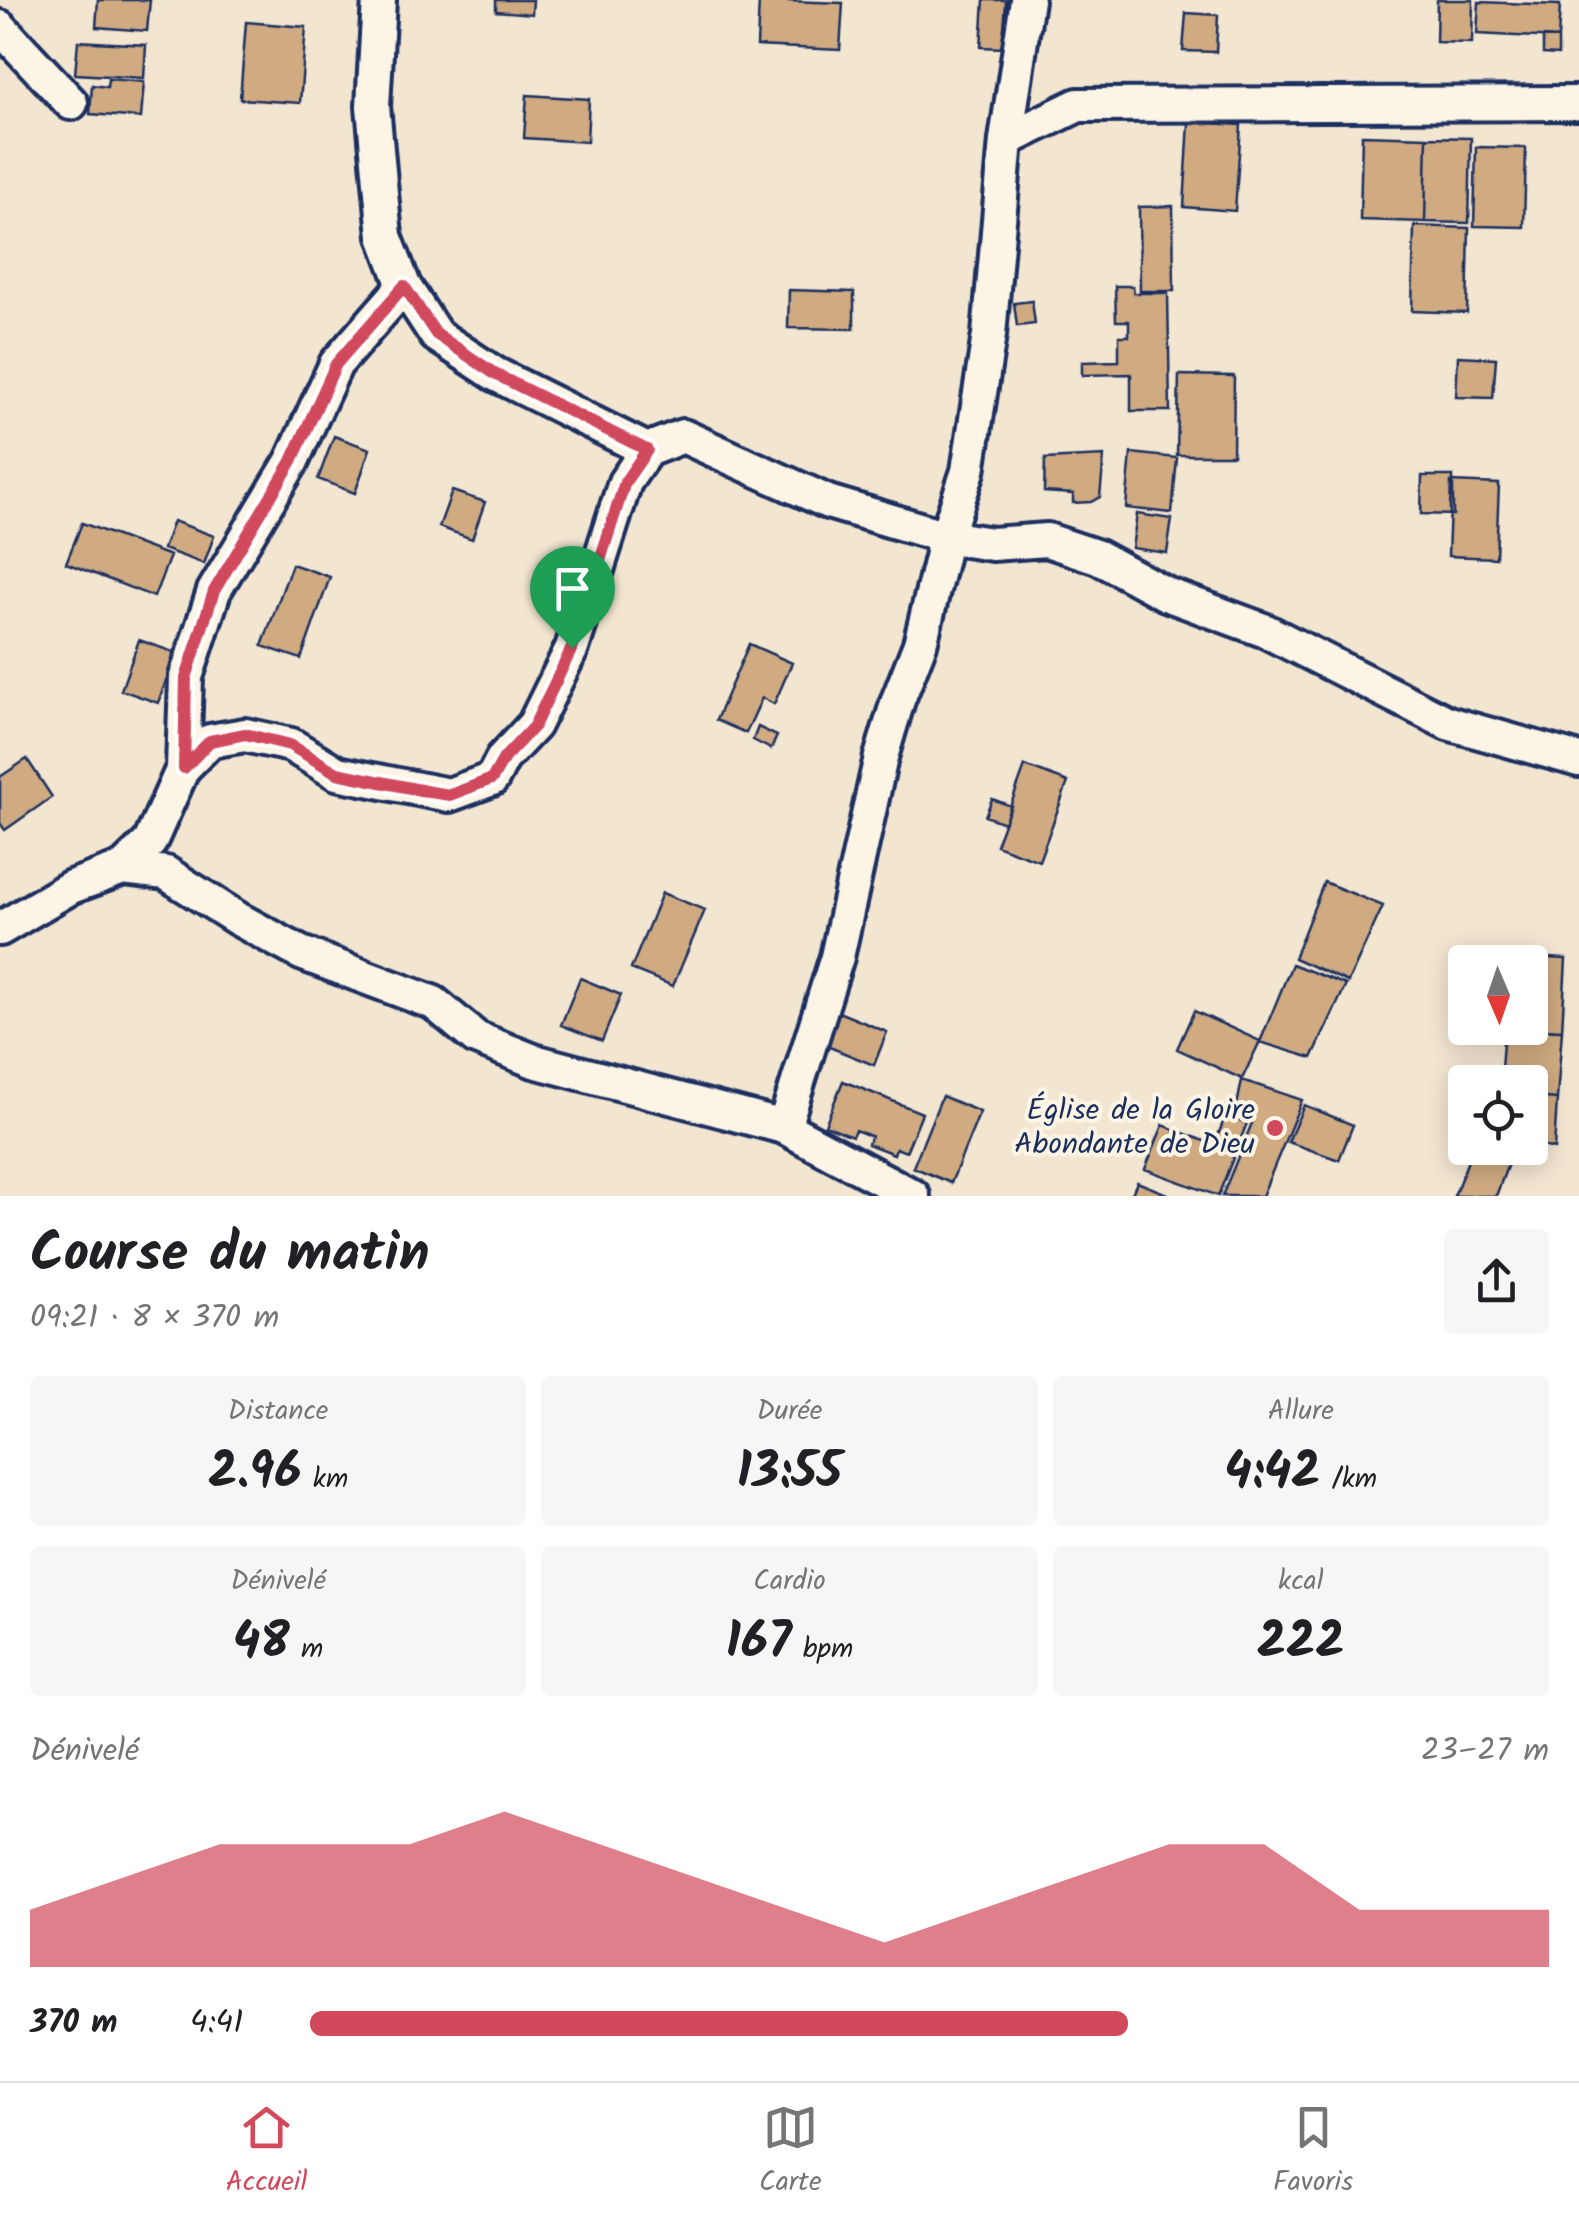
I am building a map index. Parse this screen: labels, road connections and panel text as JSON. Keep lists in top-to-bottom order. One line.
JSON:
{"places":["Église de la Gloire Abondante de Dieu"],"north":"bottom","page":{"heading":["Course du matin","09:21 · 8 × 370 m"],"stats":[["Distance","2.96 km"],["Durée","13:55"],["Allure","4:42 /km"],["Dénivelé","48 m"],["Cardio","167 bpm"],["kcal","222"]],"chart":["Dénivelé","23–27 m"],"list":[{"name":"370 m","note":"4:41"}],"tabs":["Accueil","Carte","Favoris"]}}
